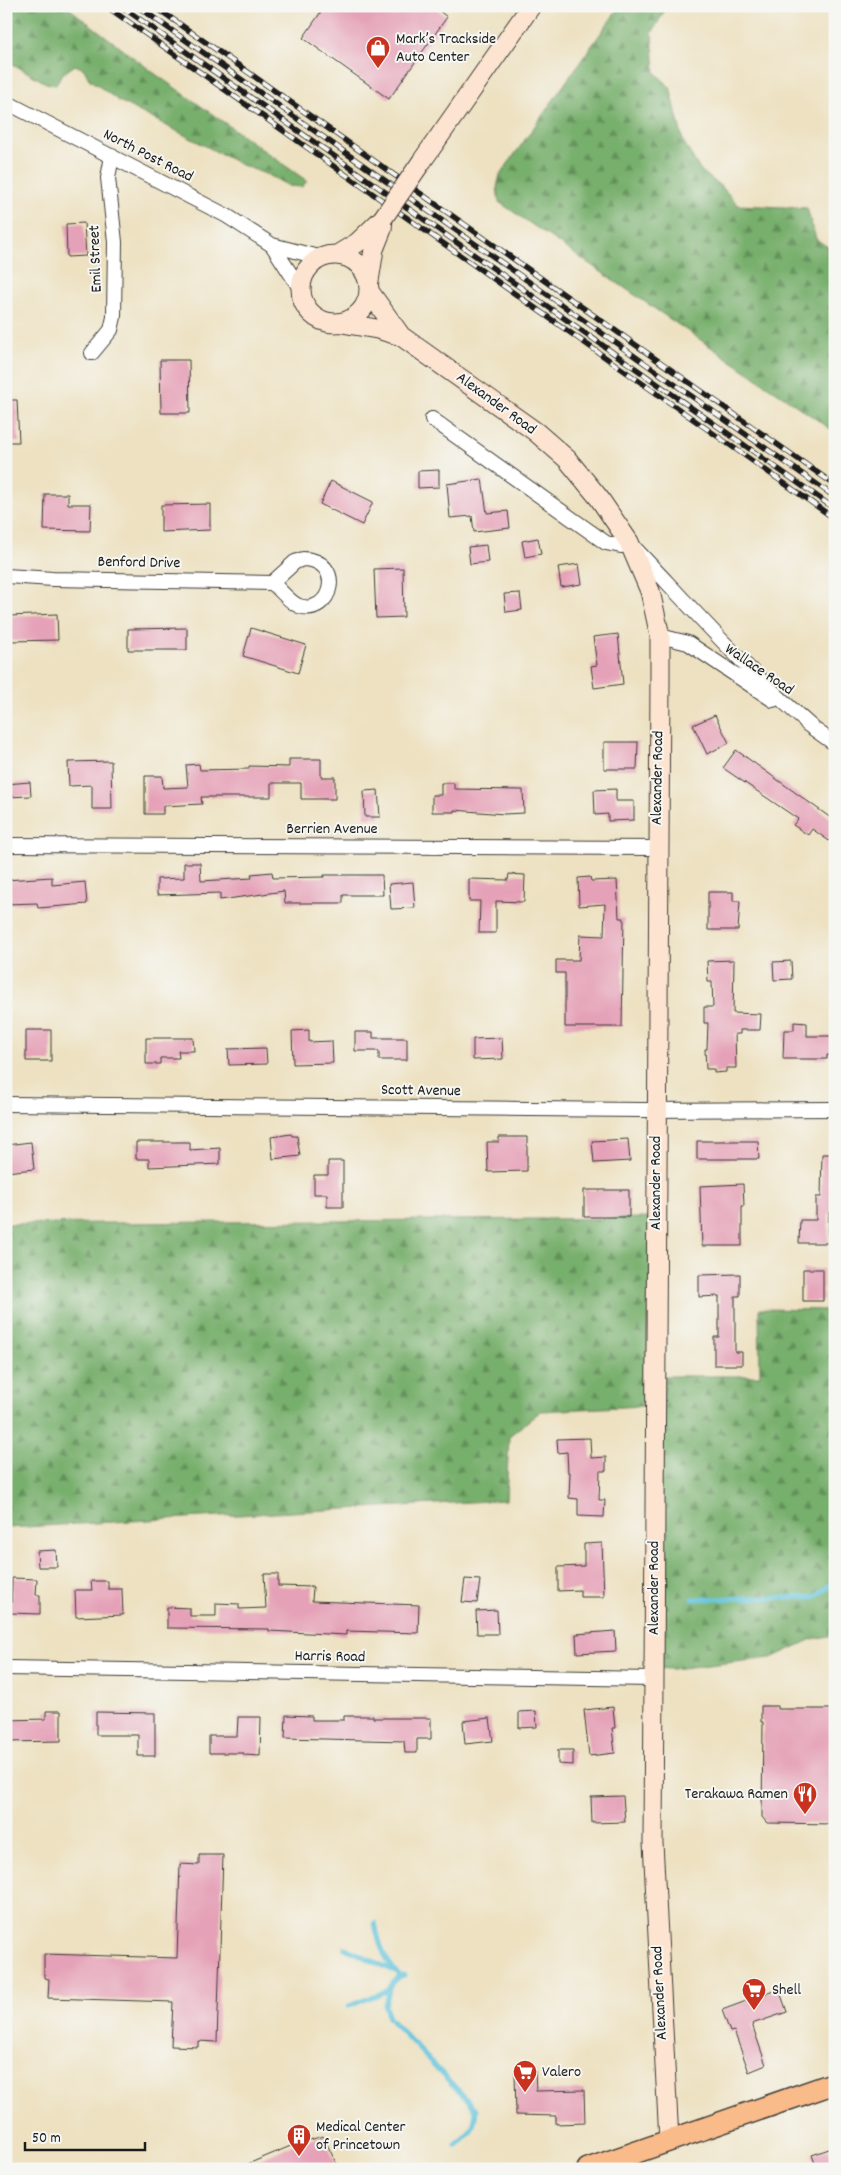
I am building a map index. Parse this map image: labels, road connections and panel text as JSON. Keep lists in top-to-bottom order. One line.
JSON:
{"streets":{"street":["North Post Road","Emil Street","Alexander Road","Benford Drive","Wallace Road","Berrien Avenue","Scott Avenue","Harris Road"]},"crossings":[["North Post Road","Emil Street"],["North Post Road","Alexander Road"],["Alexander Road","Wallace Road"],["Alexander Road","Berrien Avenue"],["Alexander Road","Scott Avenue"],["Alexander Road","Harris Road"]],"places":{"shop":["Mark’s Trackside Auto Center"],"restaurant":["Terakawa Ramen"],"supermarket":["Shell","Valero"],"building":["Medical Center of Princetown"]},"scale_bar":"50 m"}
